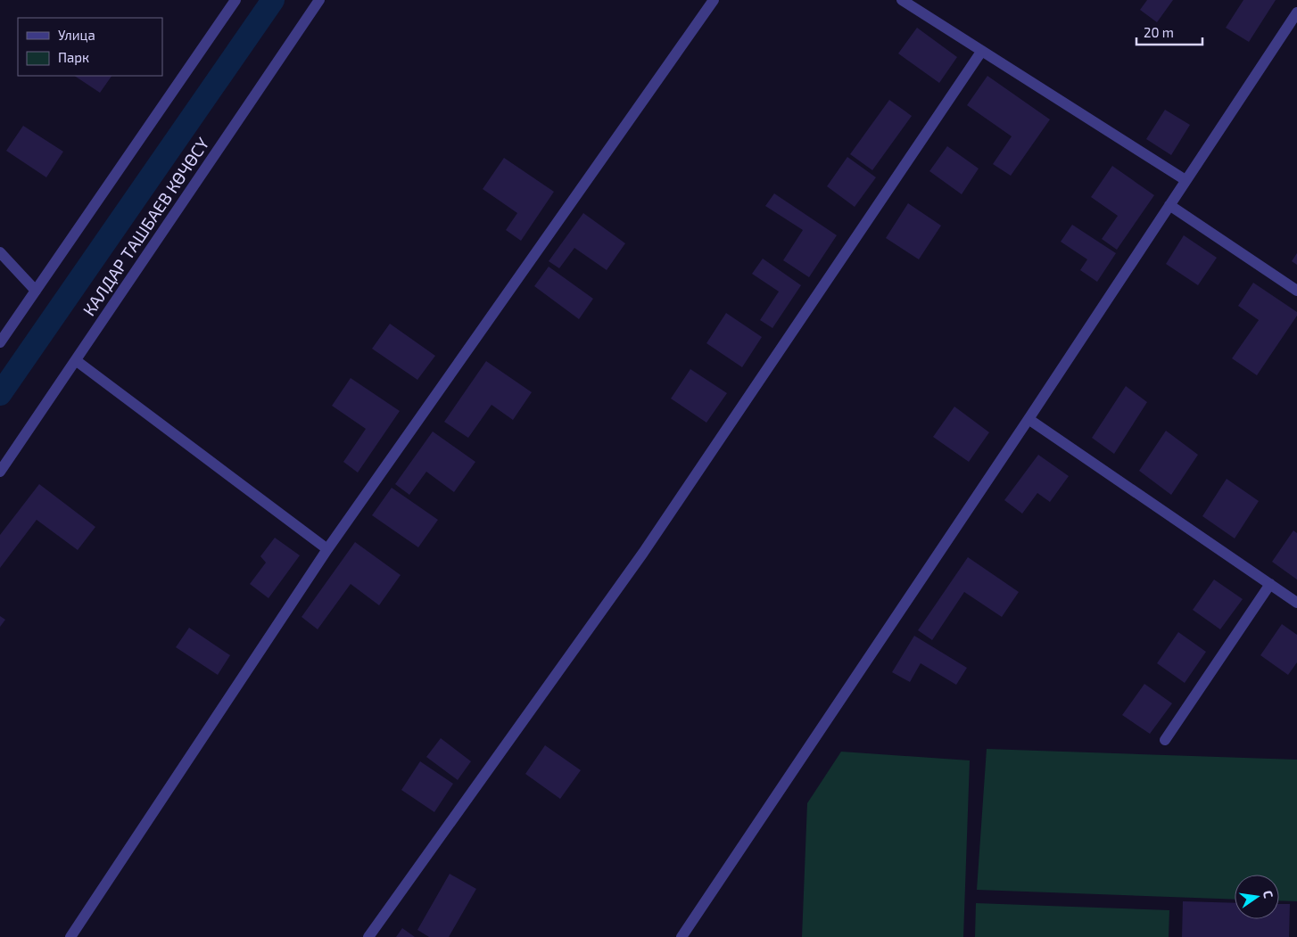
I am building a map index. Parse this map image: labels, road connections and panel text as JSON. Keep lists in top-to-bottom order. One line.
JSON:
{"streets":{"street":["КАЛДАР ТАШБАЕВ КӨЧӨСҮ"]},"legend":["Улица","Парк"],"scale_bar":"20 m","north":"right"}
